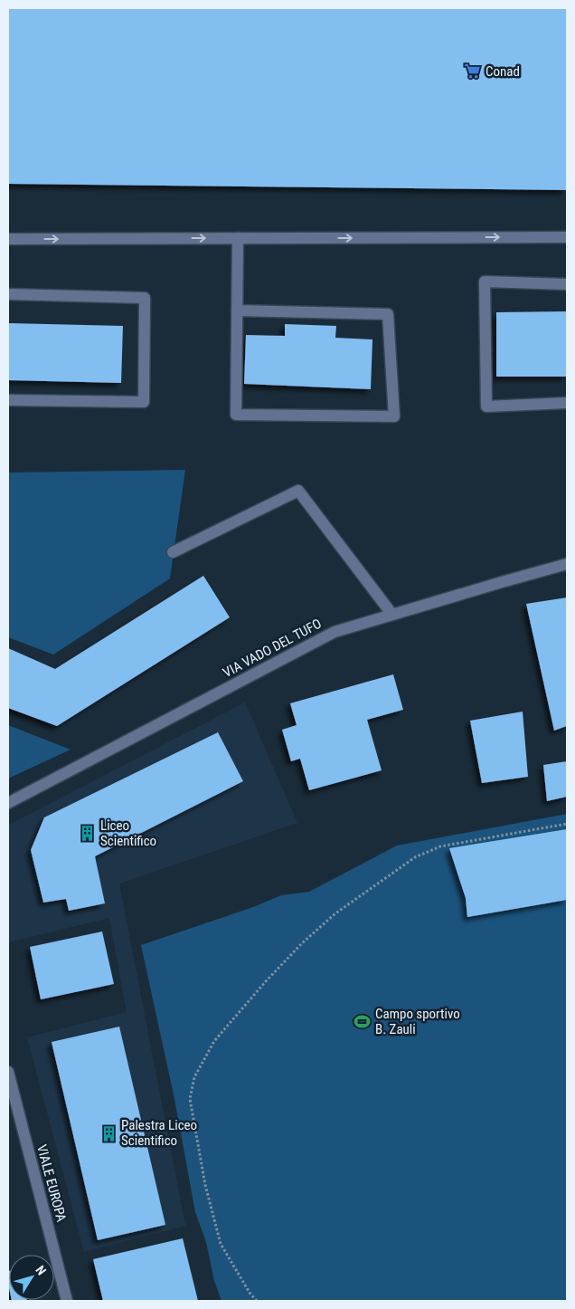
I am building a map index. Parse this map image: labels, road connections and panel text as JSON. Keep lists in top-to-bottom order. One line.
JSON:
{"streets":{"street":["VIA VADO DEL TUFO","VIALE EUROPA"]},"places":{"supermarket":["Conad"],"building":["Liceo Scientifico","Palestra Liceo Scientifico"],"sports":["Campo sportivo B. Zauli"]},"north":"top right"}
